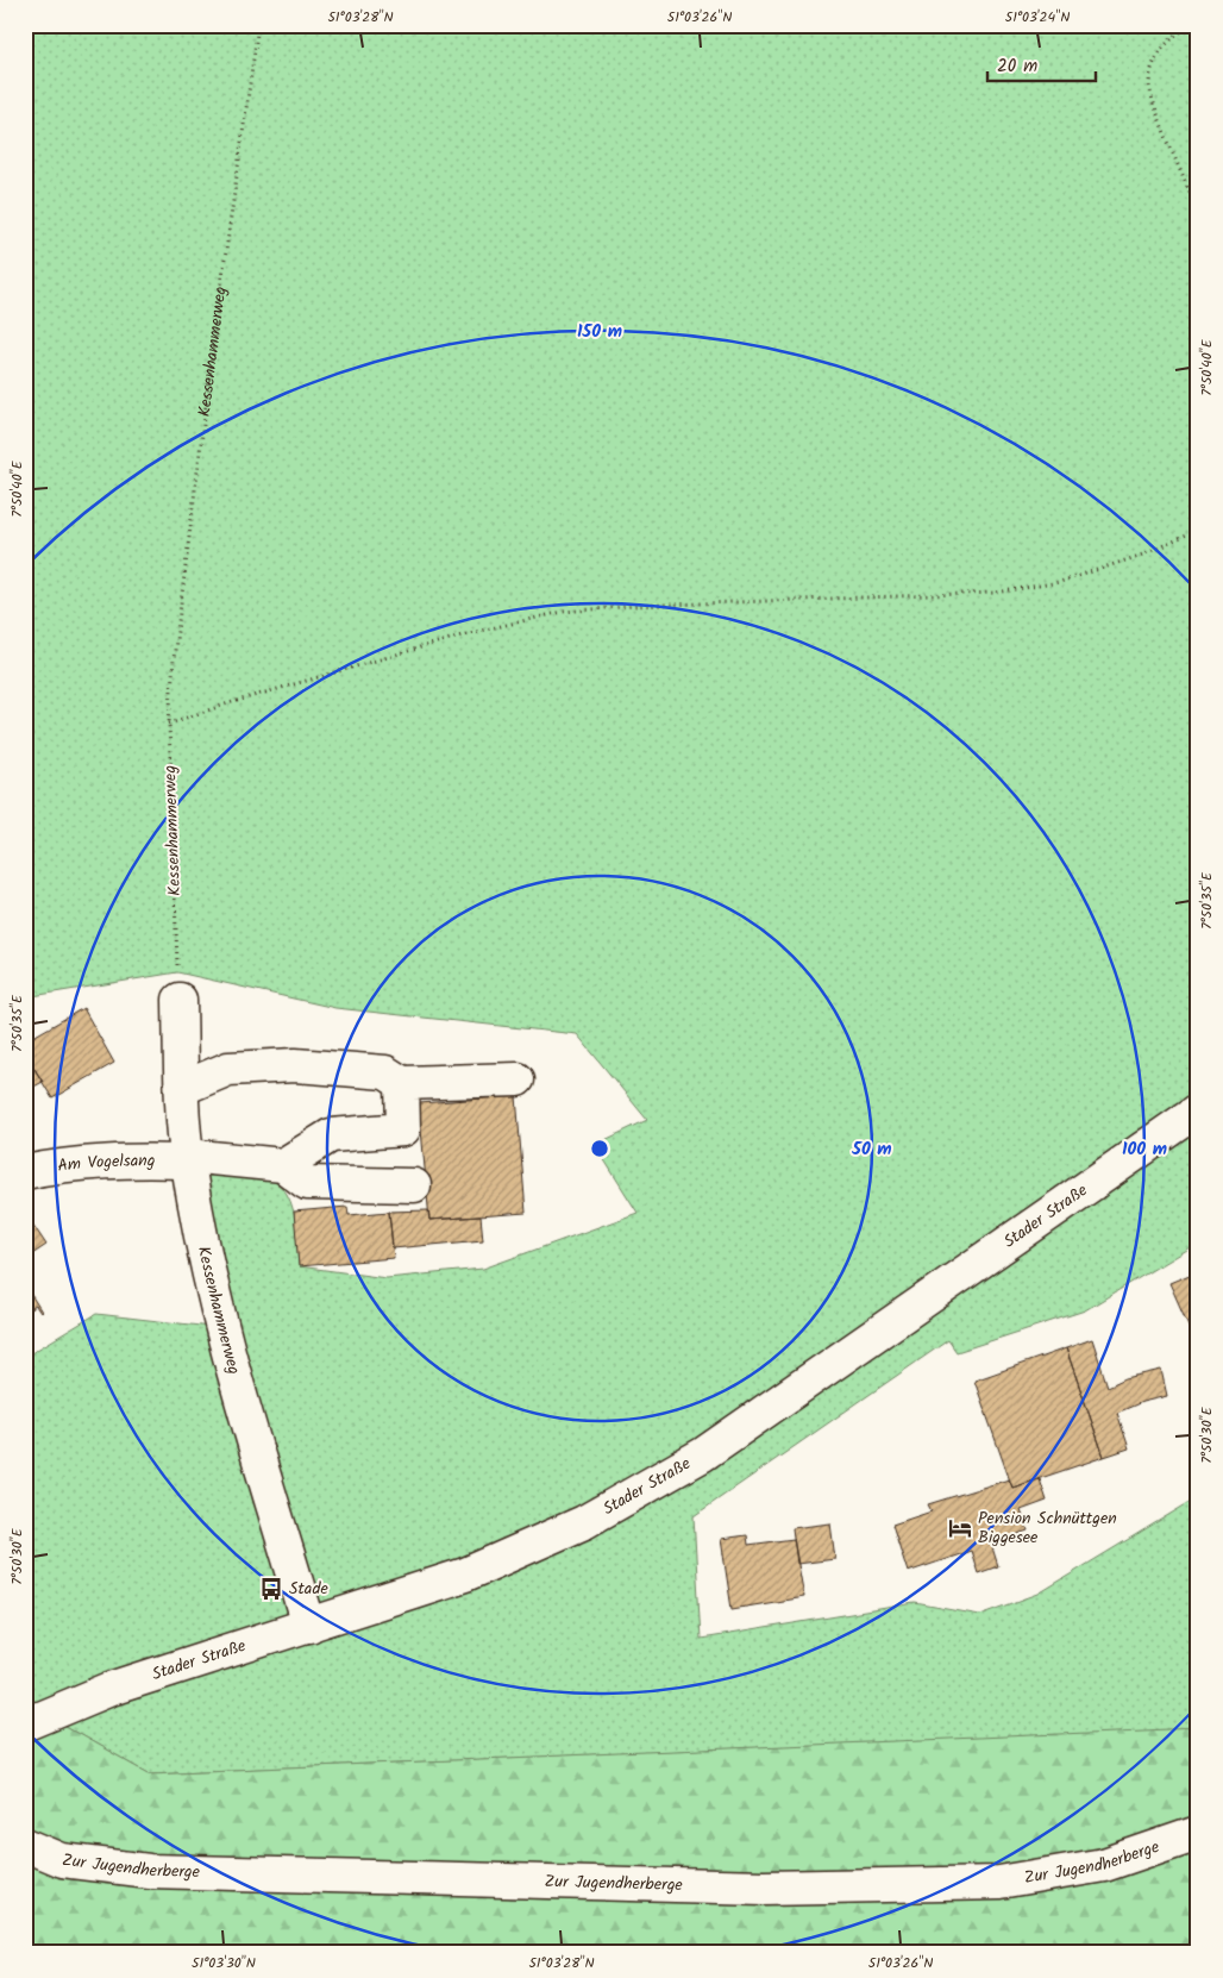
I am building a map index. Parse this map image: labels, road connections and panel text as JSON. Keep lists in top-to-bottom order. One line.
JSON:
{"streets":{"street":["Kessenhammerweg","Am Vogelsang","Stader Straße","Zur Jugendherberge"]},"crossings":[["Kessenhammerweg","Am Vogelsang"],["Kessenhammerweg","Stader Straße"]],"places":{"hotel":["Pension Schnüttgen Biggesee"],"bus stop":["Stade"]},"scale_bar":"20 m","coordinates":["51°03'28\"N","51°03'26\"N","51°03'24\"N","7°50'40\"E","7°50'35\"E","7°50'30\"E","51°03'30\"N"],"rings":["150 m","50 m","100 m"]}
